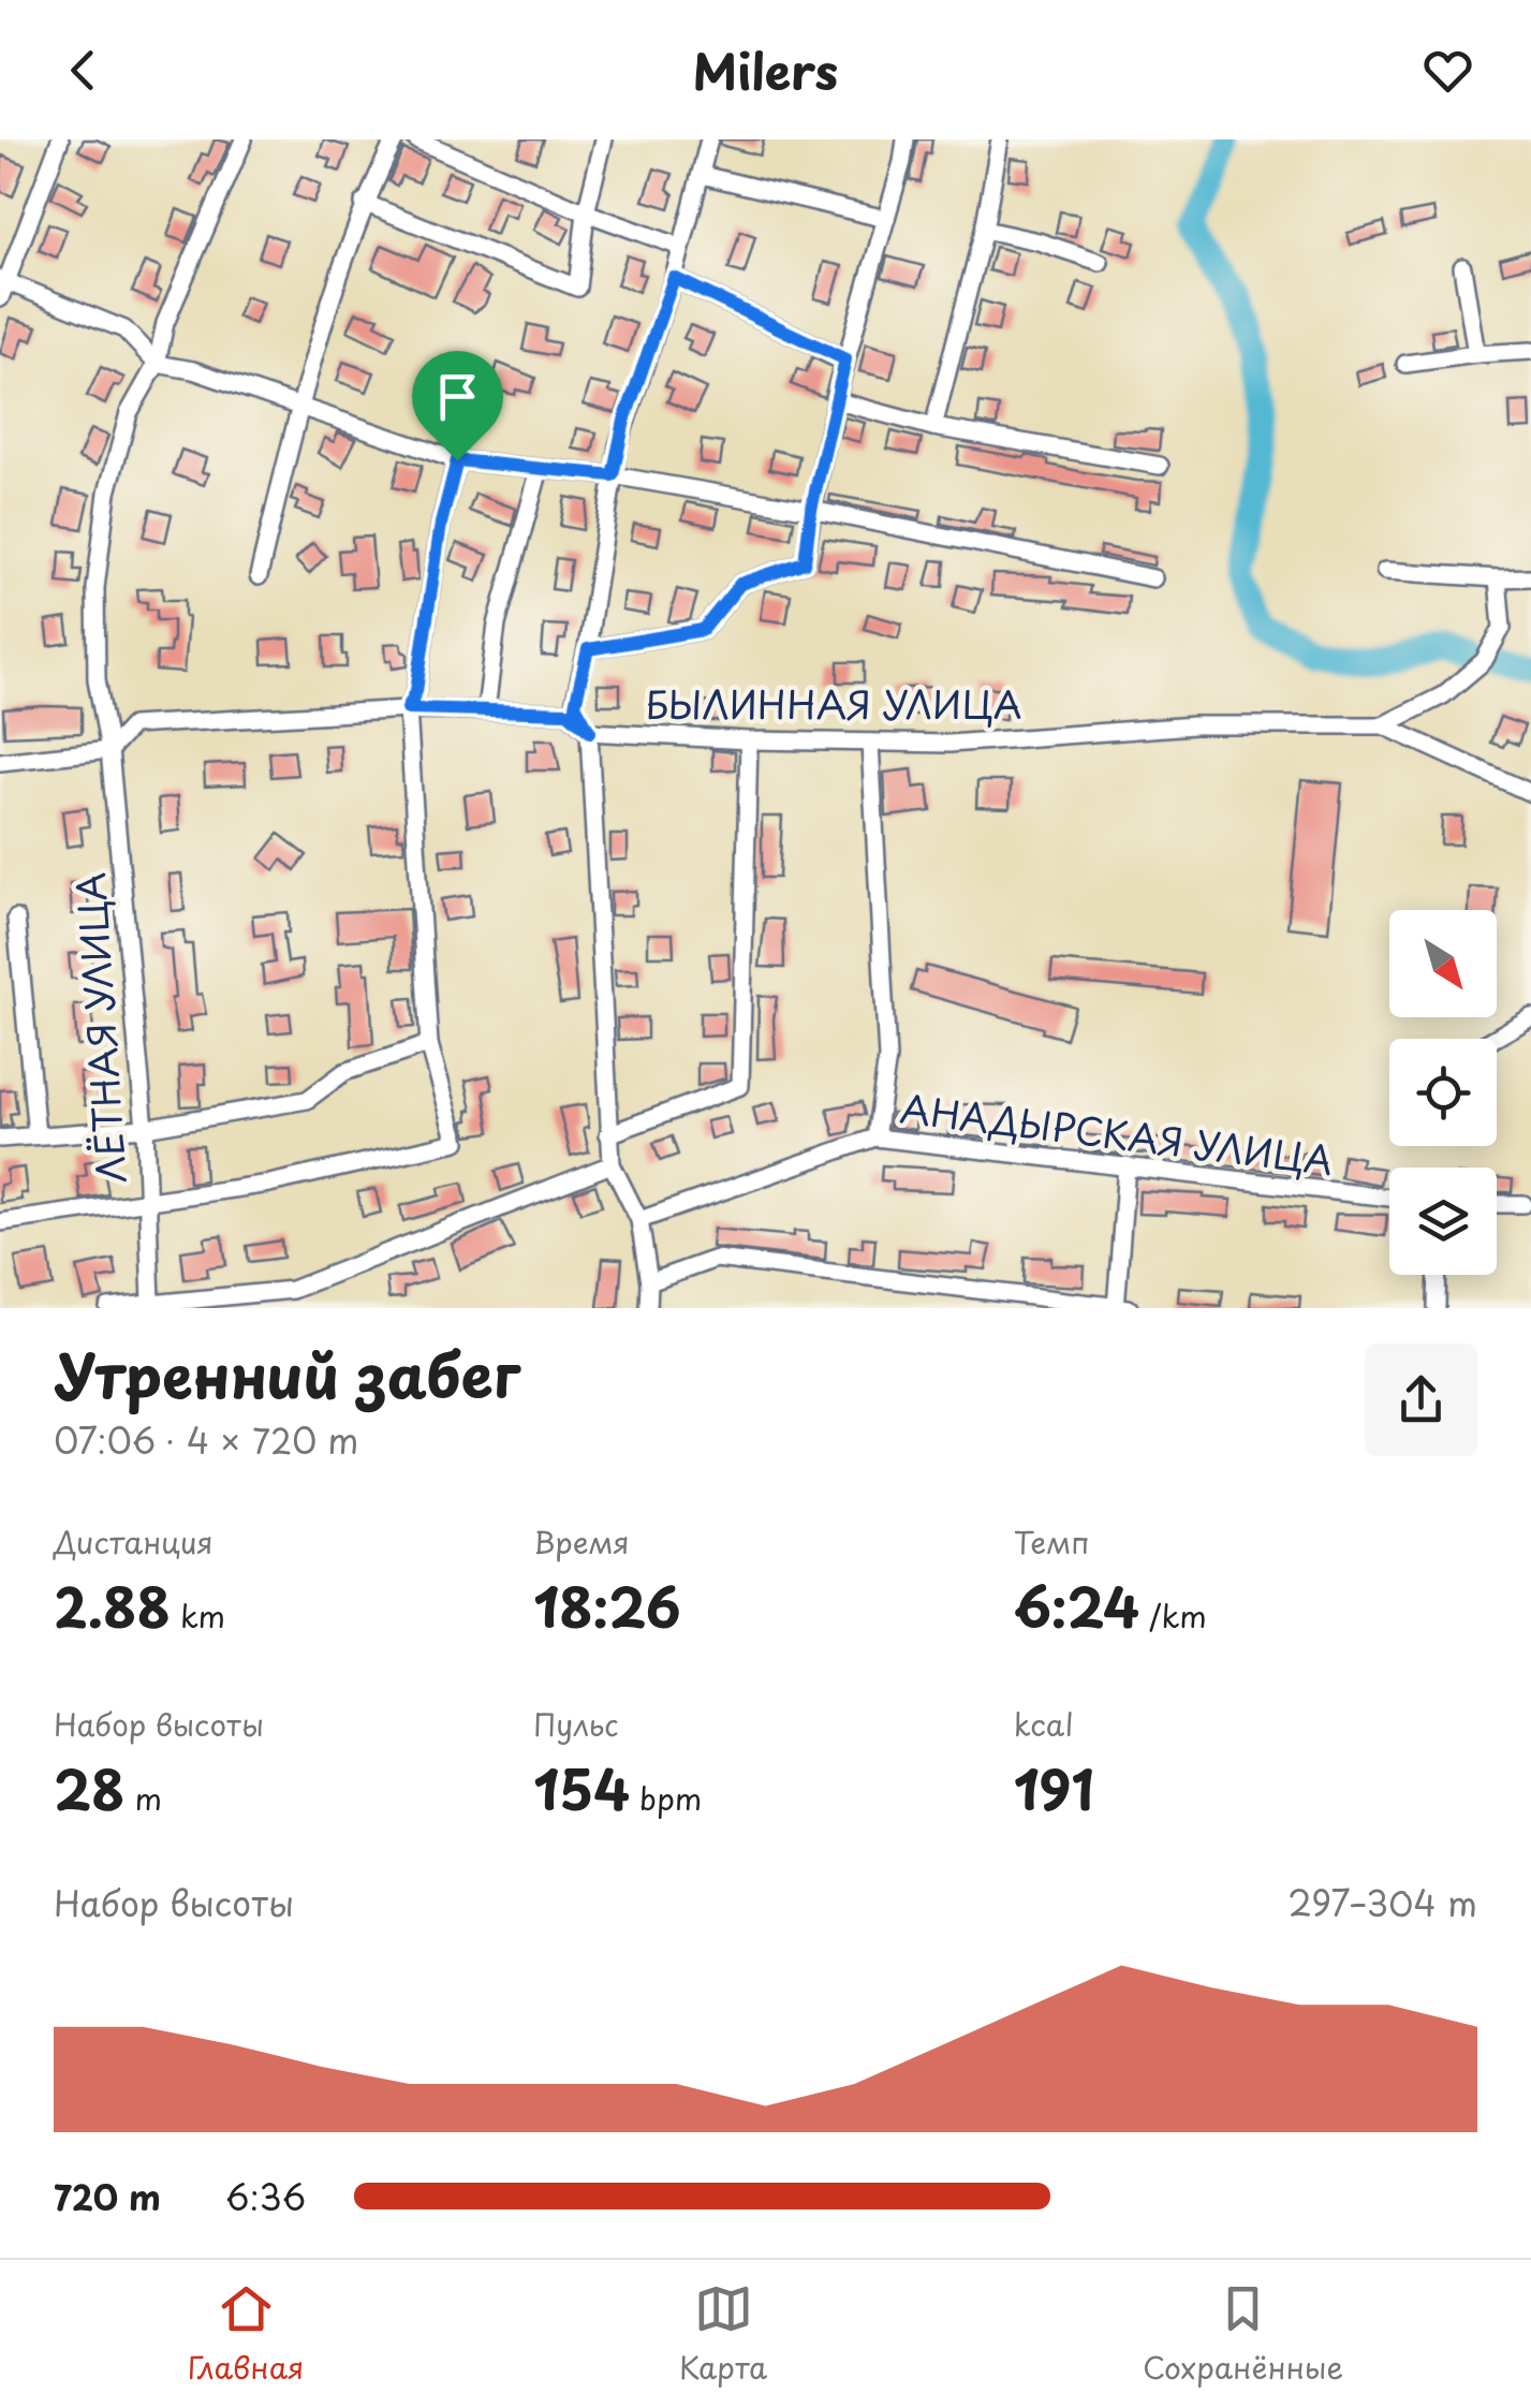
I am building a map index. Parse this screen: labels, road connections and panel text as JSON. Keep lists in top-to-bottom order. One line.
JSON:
{"streets":{"street":["БЫЛИННАЯ УЛИЦА","ЛЁТНАЯ УЛИЦА","АНАДЫРСКАЯ УЛИЦА"]},"crossings":[["БЫЛИННАЯ УЛИЦА","ЛЁТНАЯ УЛИЦА"]],"north":"bottom right","page":{"header":"Milers","heading":["Утренний забег","07:06 · 4 × 720 m"],"stats":[["Дистанция","2.88 km"],["Время","18:26"],["Темп","6:24 /km"],["Набор высоты","28 m"],["Пульс","154 bpm"],["kcal","191"]],"chart":["Набор высоты","297–304 m"],"list":[{"name":"720 m","note":"6:36"}],"tabs":["Главная","Карта","Сохранённые"]}}
